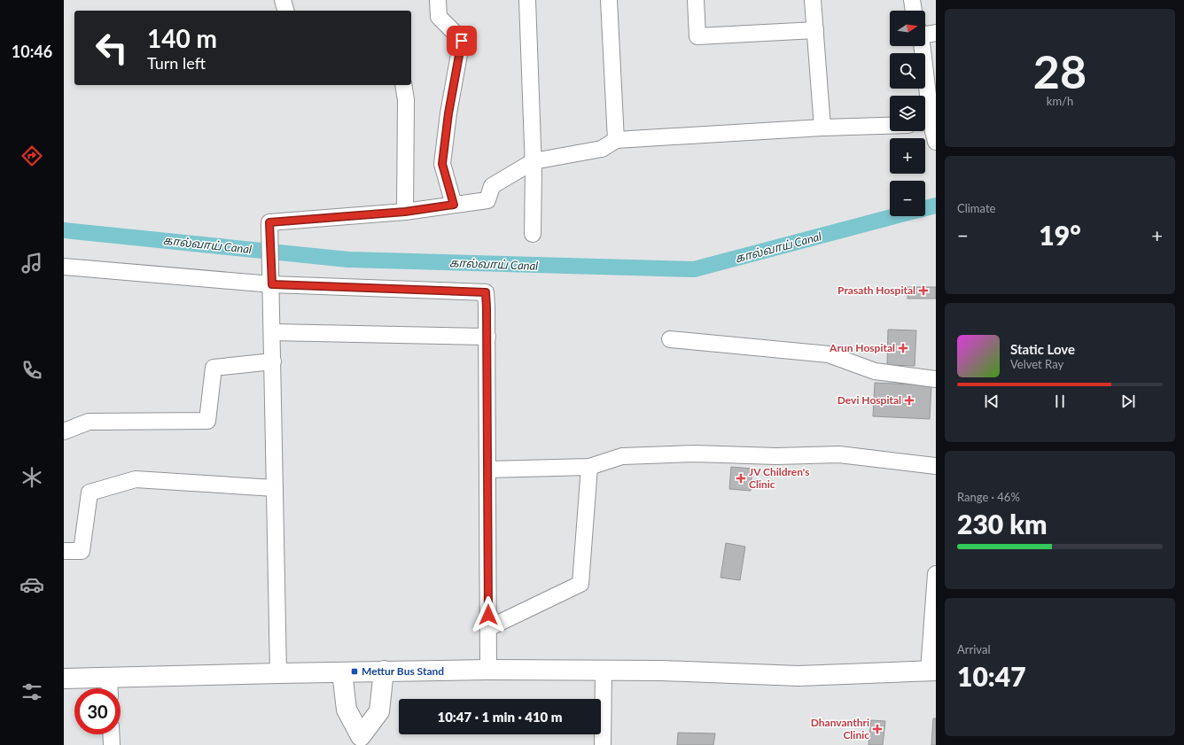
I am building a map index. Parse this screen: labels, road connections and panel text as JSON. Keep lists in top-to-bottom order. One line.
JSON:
{"water":["கால்வாய் Canal"],"places":{"health":["Prasath Hospital","Arun Hospital","Devi Hospital","JV Children's Clinic","Dhanvanthri Clinic"],"transit":["Mettur Bus Stand"]},"north":"right","page":{"tabs":"10:46","tile":[["28","km/h"],"Climate",["Range · 46%","230 km"],["Arrival","10:47"]],"map_buttons":["+","−"],"turn":["140 m","Turn left"],"heat":["−","19°","+"],"song":["Static Love","Velvet Ray"],"limit":"30","trip":"10:47 · 1 min · 410 m"}}
